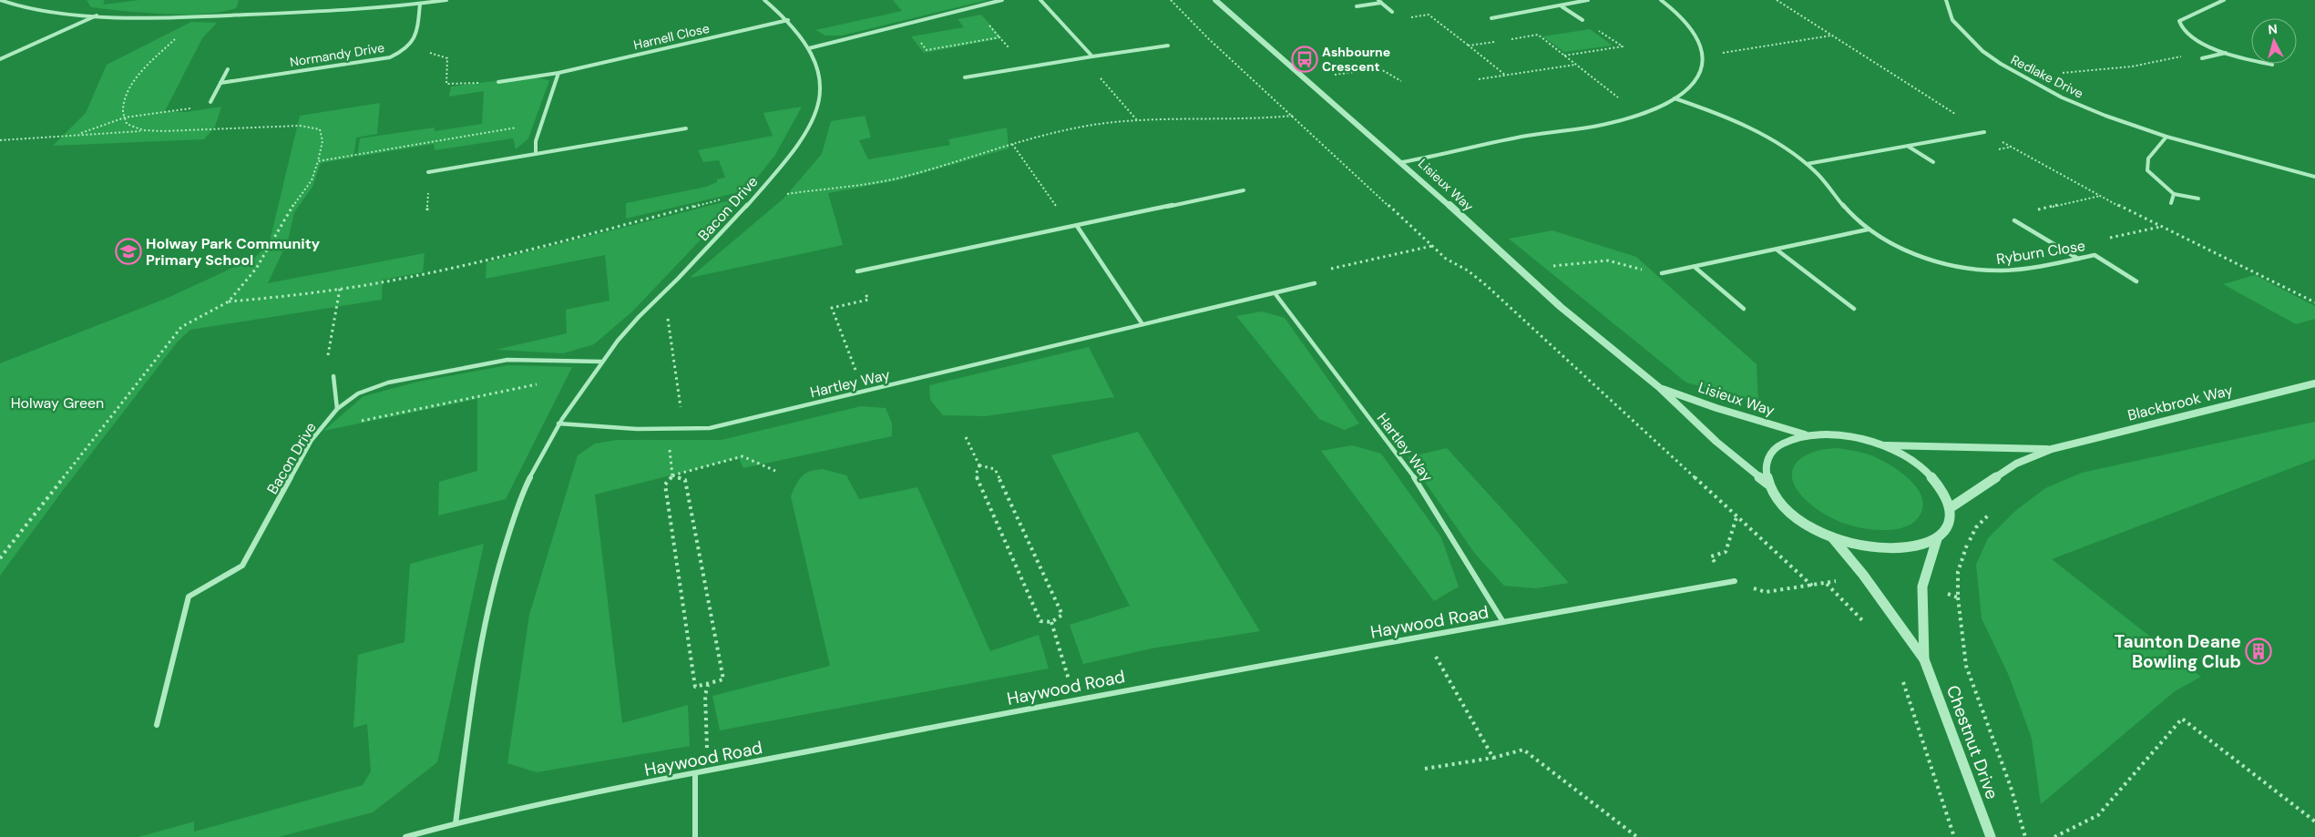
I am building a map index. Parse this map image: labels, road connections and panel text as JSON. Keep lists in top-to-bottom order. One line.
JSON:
{"streets":{"street":["Harnell Close","Normandy Drive","Redlake Drive","Lisieux Way","Bacon Drive","Ryburn Close","Hartley Way","Blackbrook Way","Haywood Road","Chestnut Drive"]},"crossings":[["Harnell Close","Bacon Drive"],["Bacon Drive","Hartley Way"],["Bacon Drive","Haywood Road"],["Hartley Way","Haywood Road"]],"parks":["Holway Green"],"places":{"bus stop":["Ashbourne Crescent"],"school or university":["Holway Park Community Primary School"],"building":["Taunton Deane Bowling Club"]},"north":"top"}
